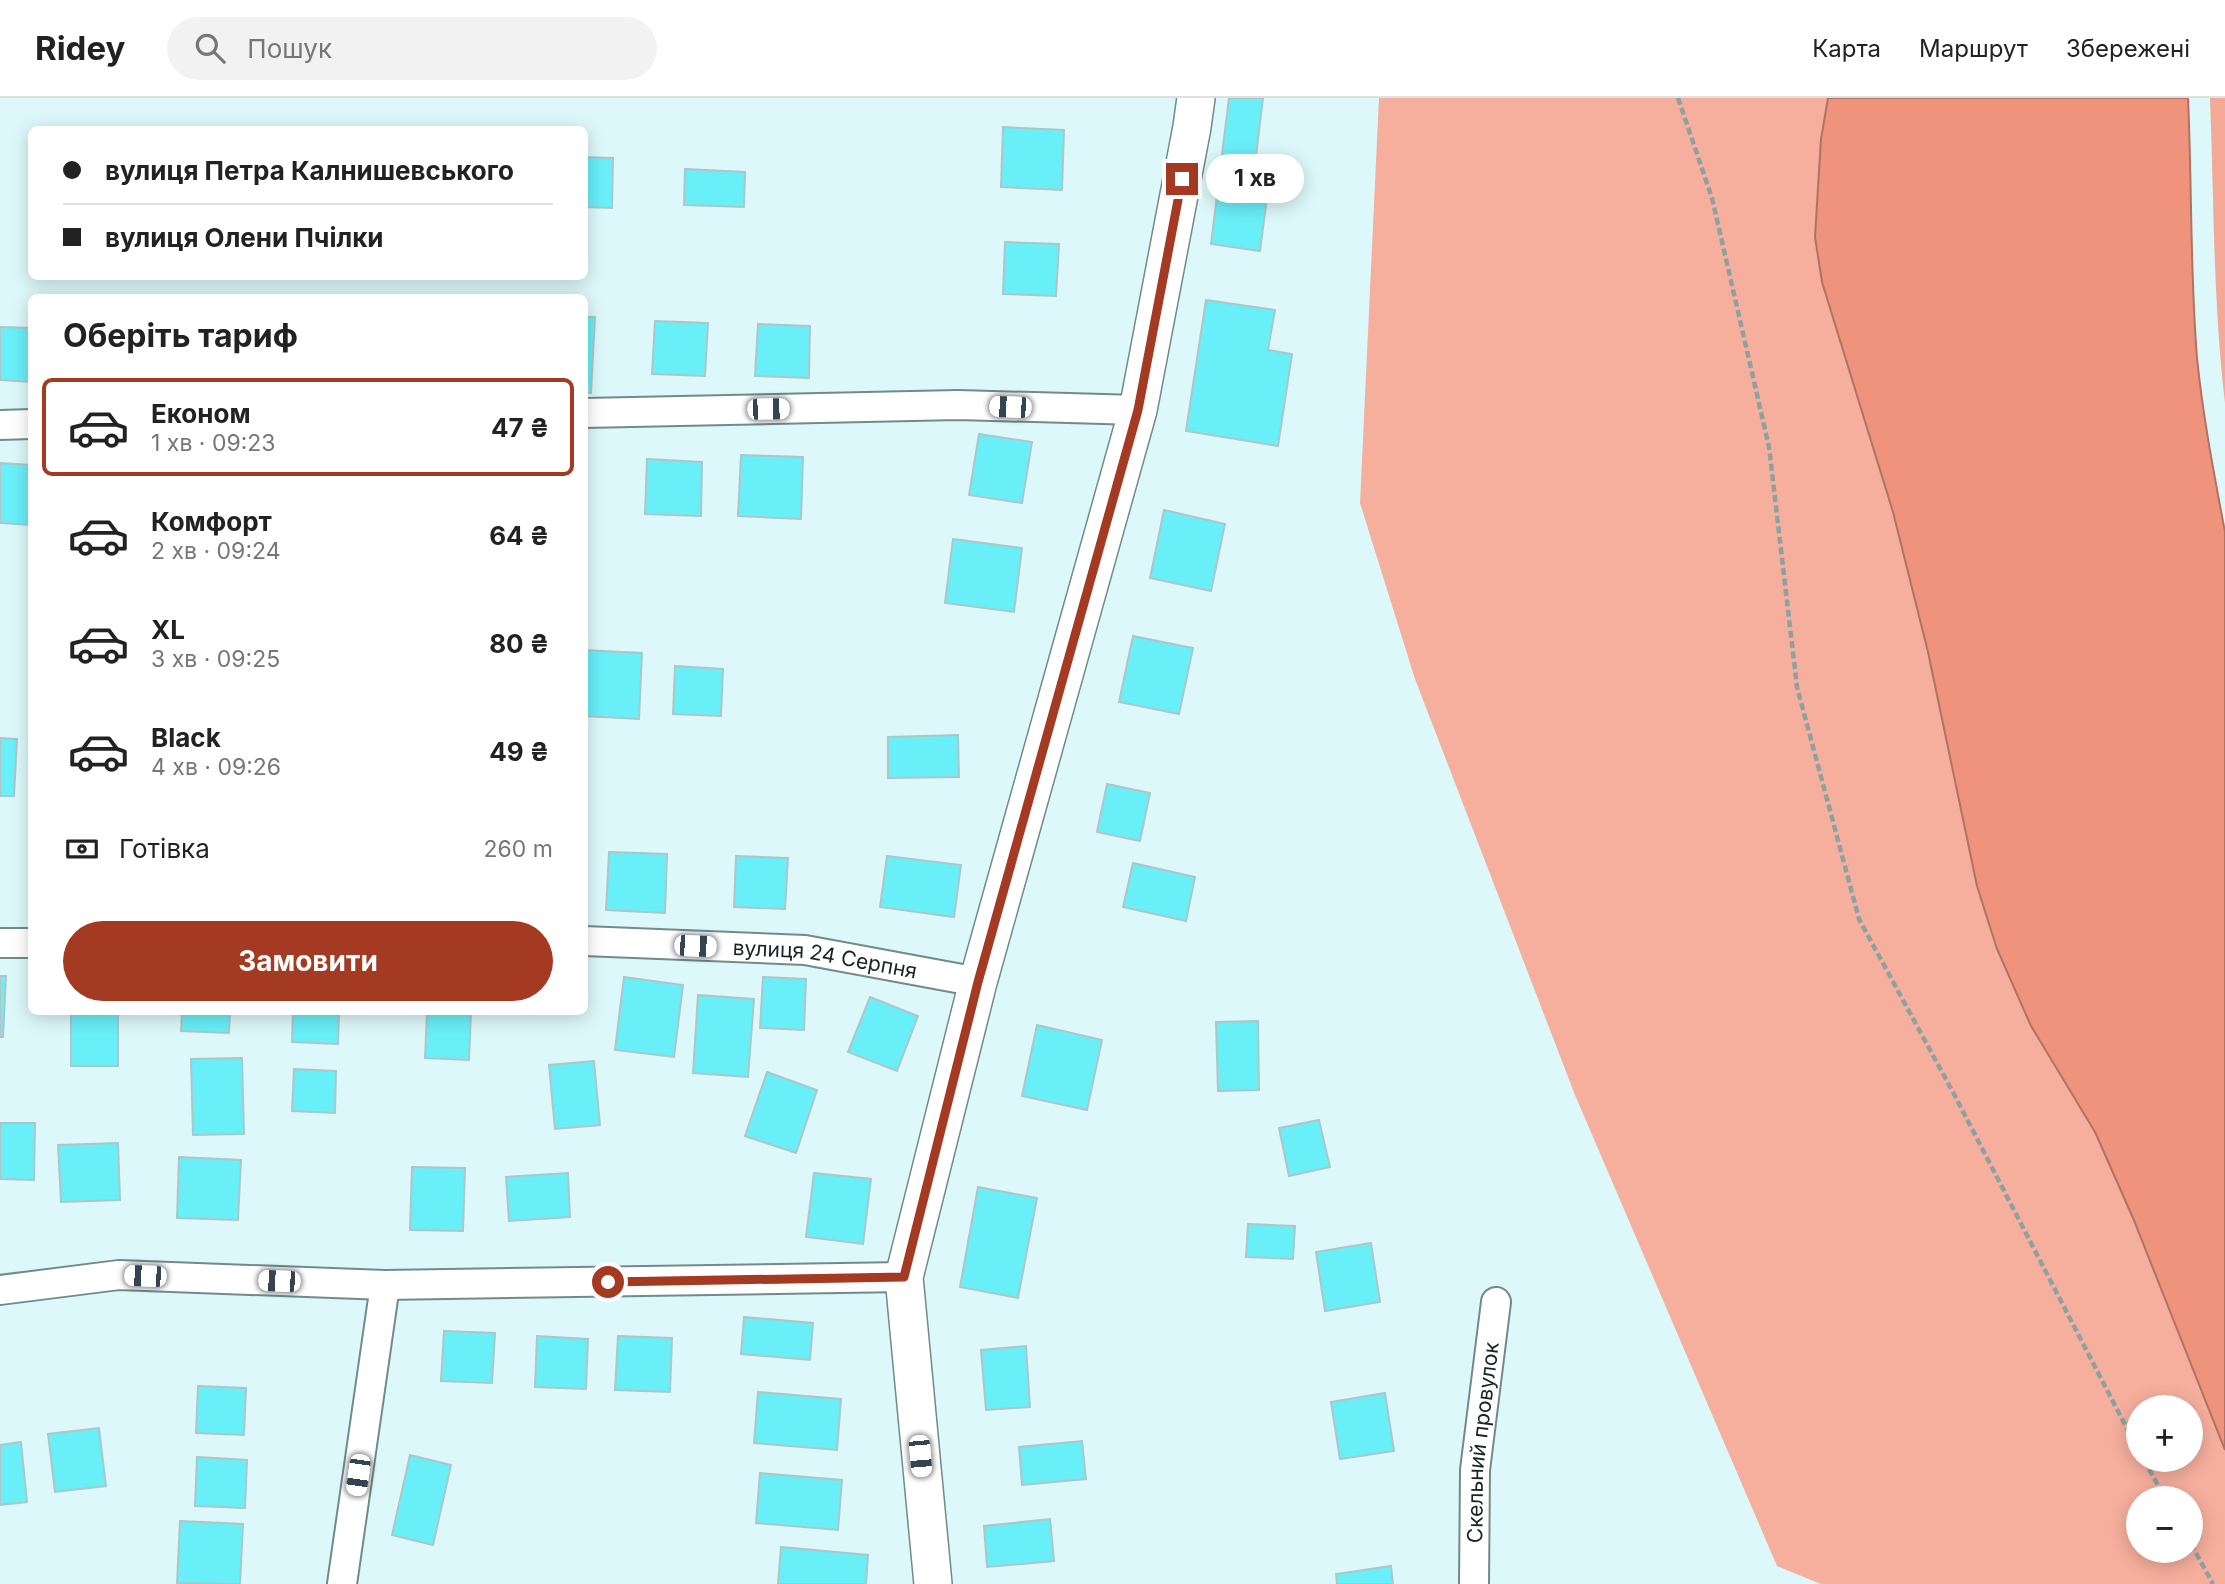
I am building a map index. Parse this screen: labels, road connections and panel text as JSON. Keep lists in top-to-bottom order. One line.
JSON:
{"streets":{"street":["вулиця 24 Серпня","Скельний провулок"]},"page":{"header":"Ridey","search":"Пошук","nav":["Карта","Маршрут","Збережені"],"banner":["вулиця Петра Калнишевського","вулиця Олени Пчілки"],"bubble":"1 хв","heading":"Оберіть тариф","list":[{"name":"Економ","note":"1 хв · 09:23","value":"47 ₴"},{"name":"Комфорт","note":"2 хв · 09:24","value":"64 ₴"},{"name":"XL","note":"3 хв · 09:25","value":"80 ₴"},{"name":"Black","note":"4 хв · 09:26","value":"49 ₴"}],"pay":["Готівка","260 m"],"buttons":"Замовити","map_buttons":["+","−"]}}
